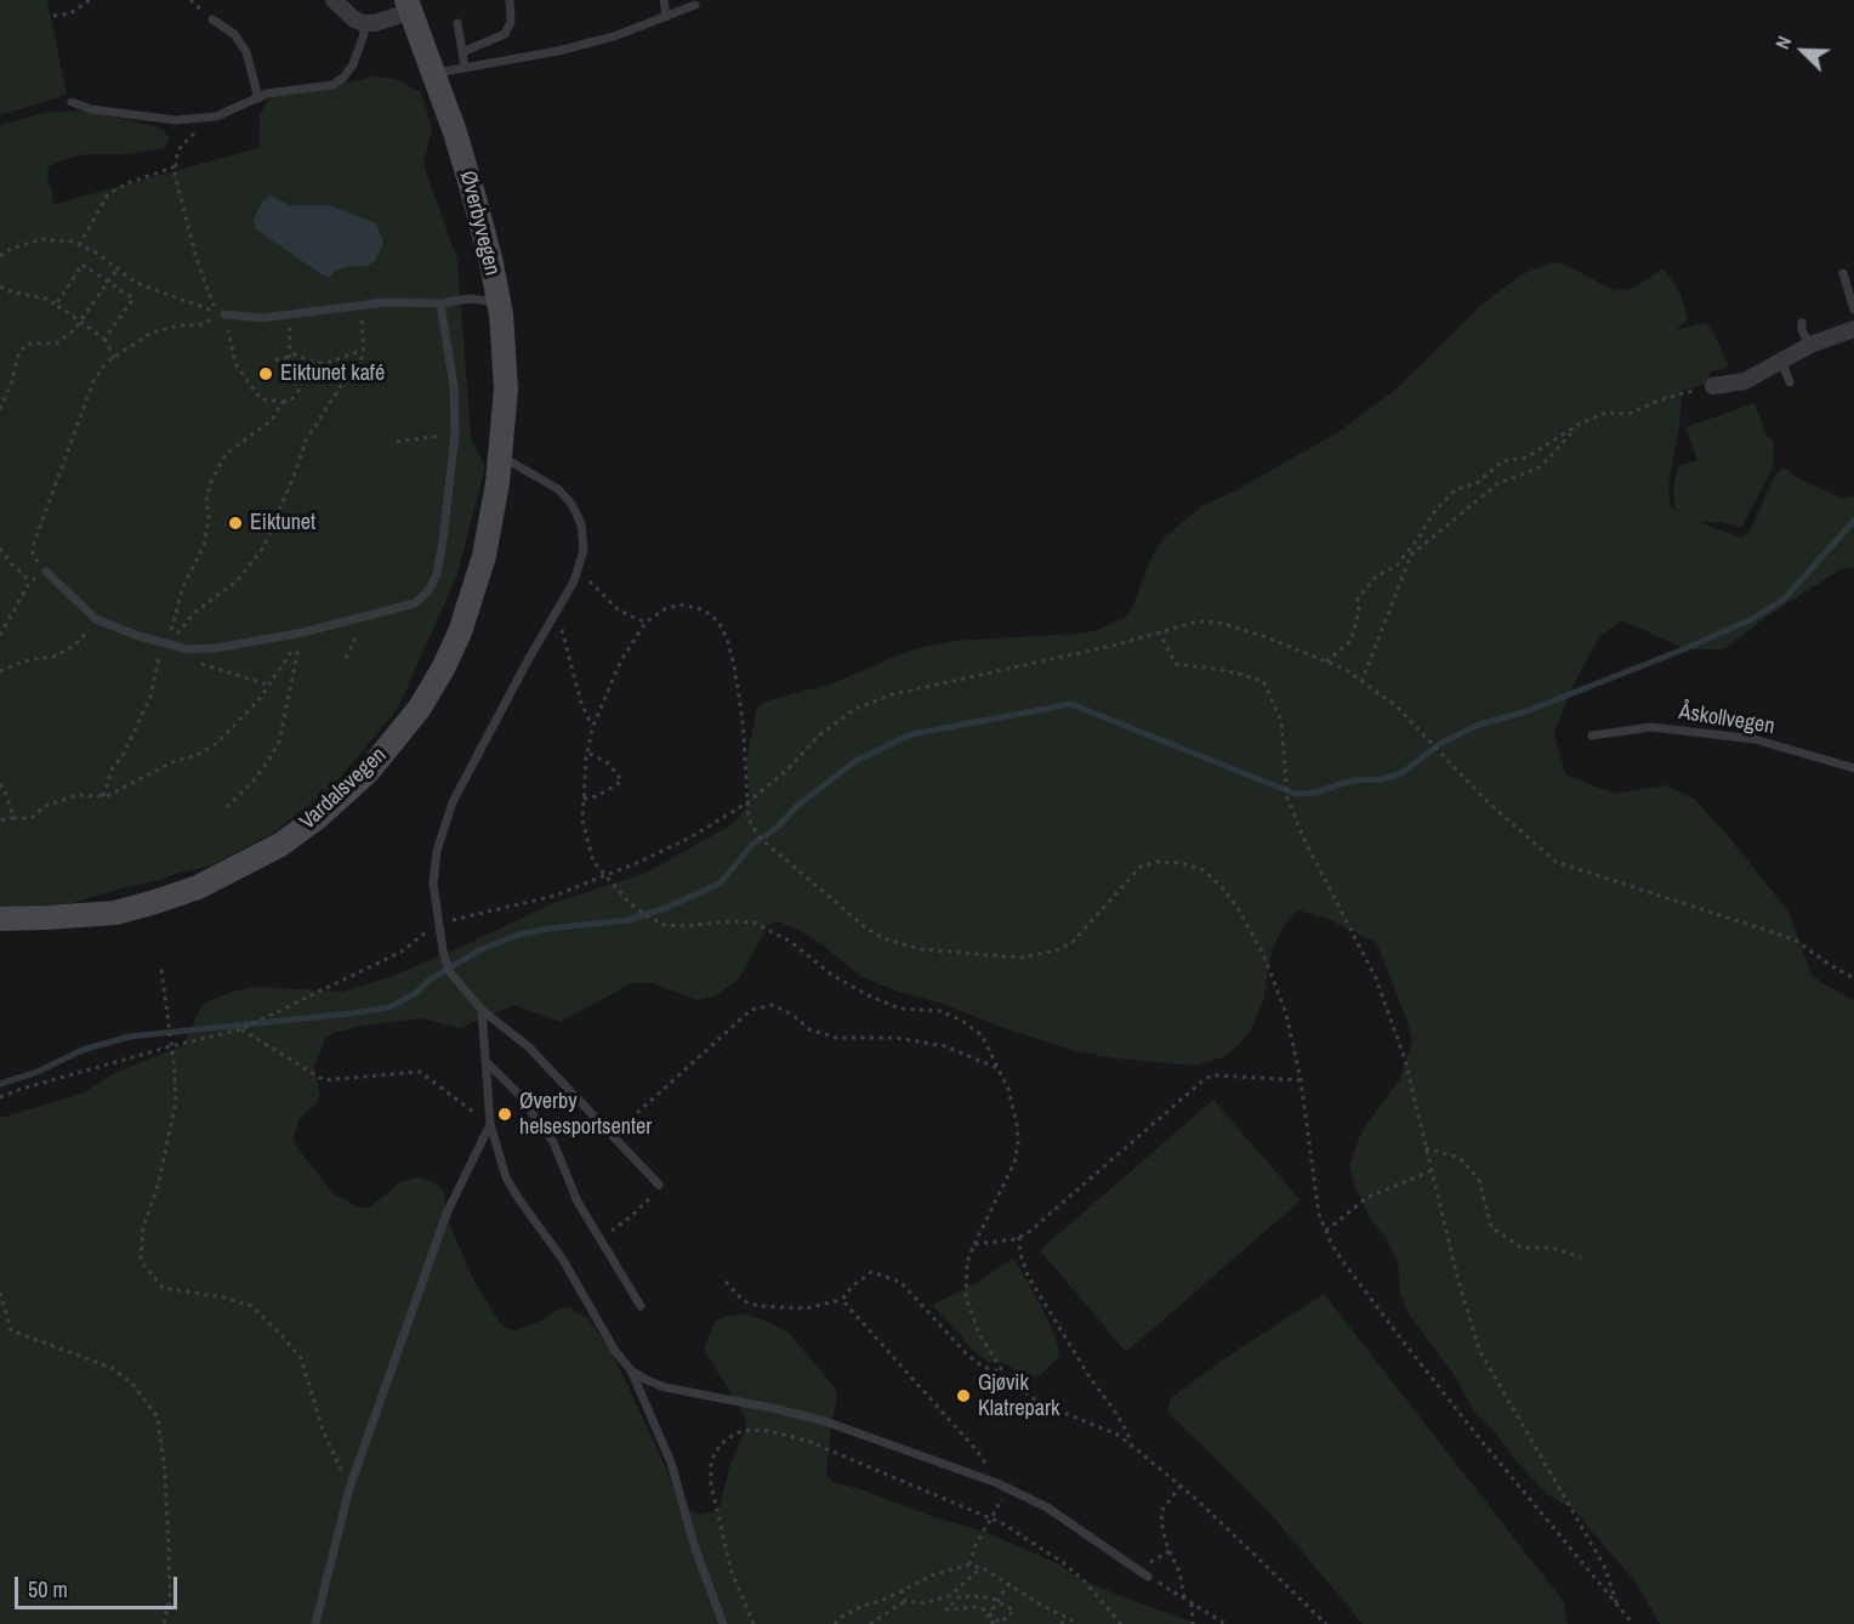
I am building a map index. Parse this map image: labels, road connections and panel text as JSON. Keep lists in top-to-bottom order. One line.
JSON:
{"streets":{"main road":["Øverbyvegen","Vardalsvegen"],"lane":["Åskollvegen"]},"crossings":[["Øverbyvegen","Vardalsvegen"]],"places":["Eiktunet kafé","Eiktunet","Øverby helsesportsenter","Gjøvik Klatrepark"],"scale_bar":"50 m","north":"top left"}
